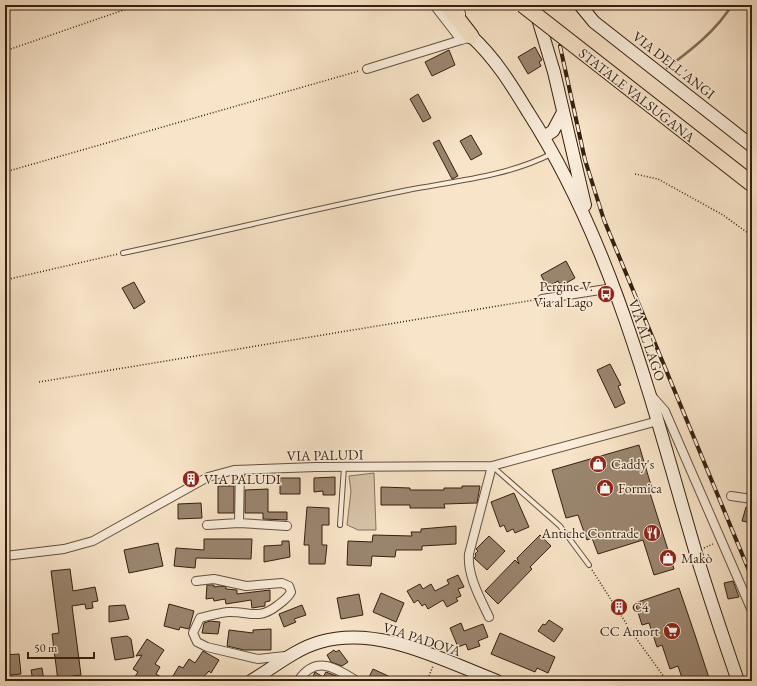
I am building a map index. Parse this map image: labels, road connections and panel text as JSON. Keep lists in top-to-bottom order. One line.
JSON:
{"streets":{"highway":["STATALE VALSUGANA"],"main road":["VIA DELL'ANGI","VIA AL LAGO","VIA PADOVA"],"street":["VIA PALUDI"]},"crossings":[["VIA AL LAGO","VIA PALUDI"]],"places":{"bus stop":["Pergine V. Via al Lago"],"shop":["Caddy's","Formica","Makò"],"building":["VIA PALUDI","C4"],"restaurant":["Antiche Contrade"],"supermarket":["CC Amort"]},"scale_bar":"50 m"}
